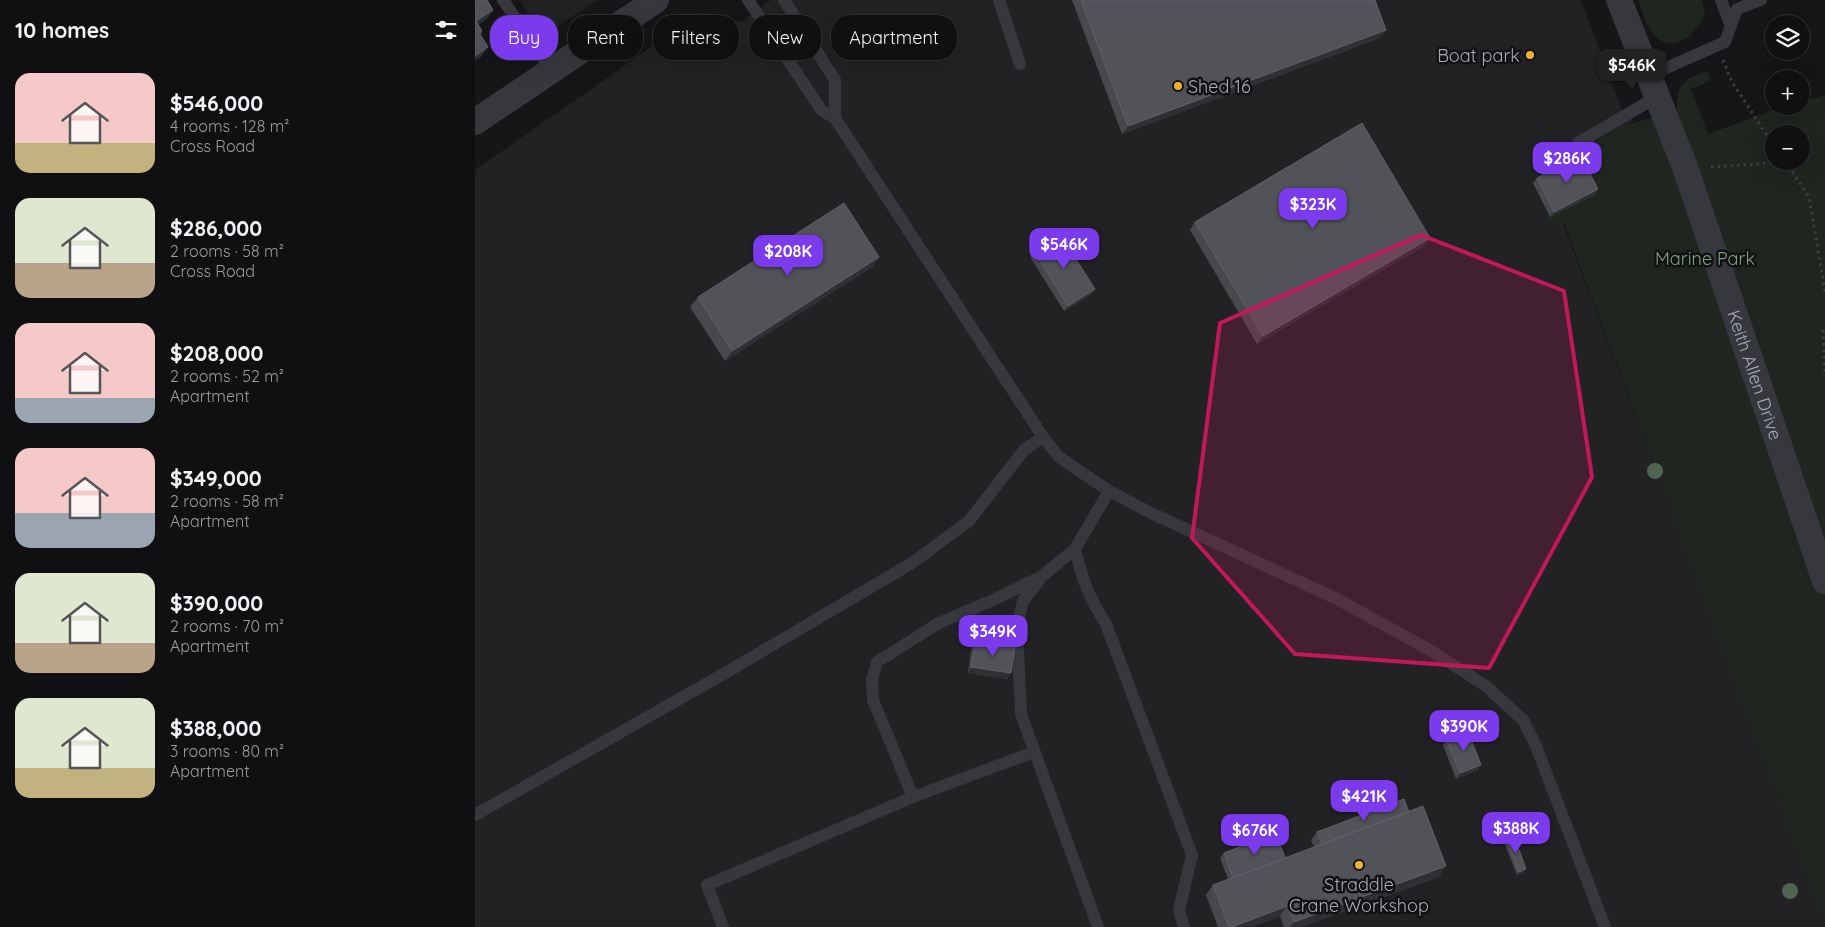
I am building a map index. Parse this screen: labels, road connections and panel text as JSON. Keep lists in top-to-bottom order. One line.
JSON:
{"streets":{"street":["Keith Allen Drive"]},"parks":["Marine Park"],"places":["Boat park","Shed 16","Straddle Crane Workshop"],"page":{"heading":"10 homes","map_buttons":["+","−"],"chip":["Buy","Rent","Filters","New","Apartment"],"price":["$546K","$286K","$323K","$546K","$208K","$349K","$390K","$421K","$388K","$676K"],"list":[{"name":"$546,000","note":"4 rooms · 128 m² · Cross Road"},{"name":"$286,000","note":"2 rooms · 58 m² · Cross Road"},{"name":"$208,000","note":"2 rooms · 52 m² · Apartment"},{"name":"$349,000","note":"2 rooms · 58 m² · Apartment"},{"name":"$390,000","note":"2 rooms · 70 m² · Apartment"},{"name":"$388,000","note":"3 rooms · 80 m² · Apartment"}]}}
